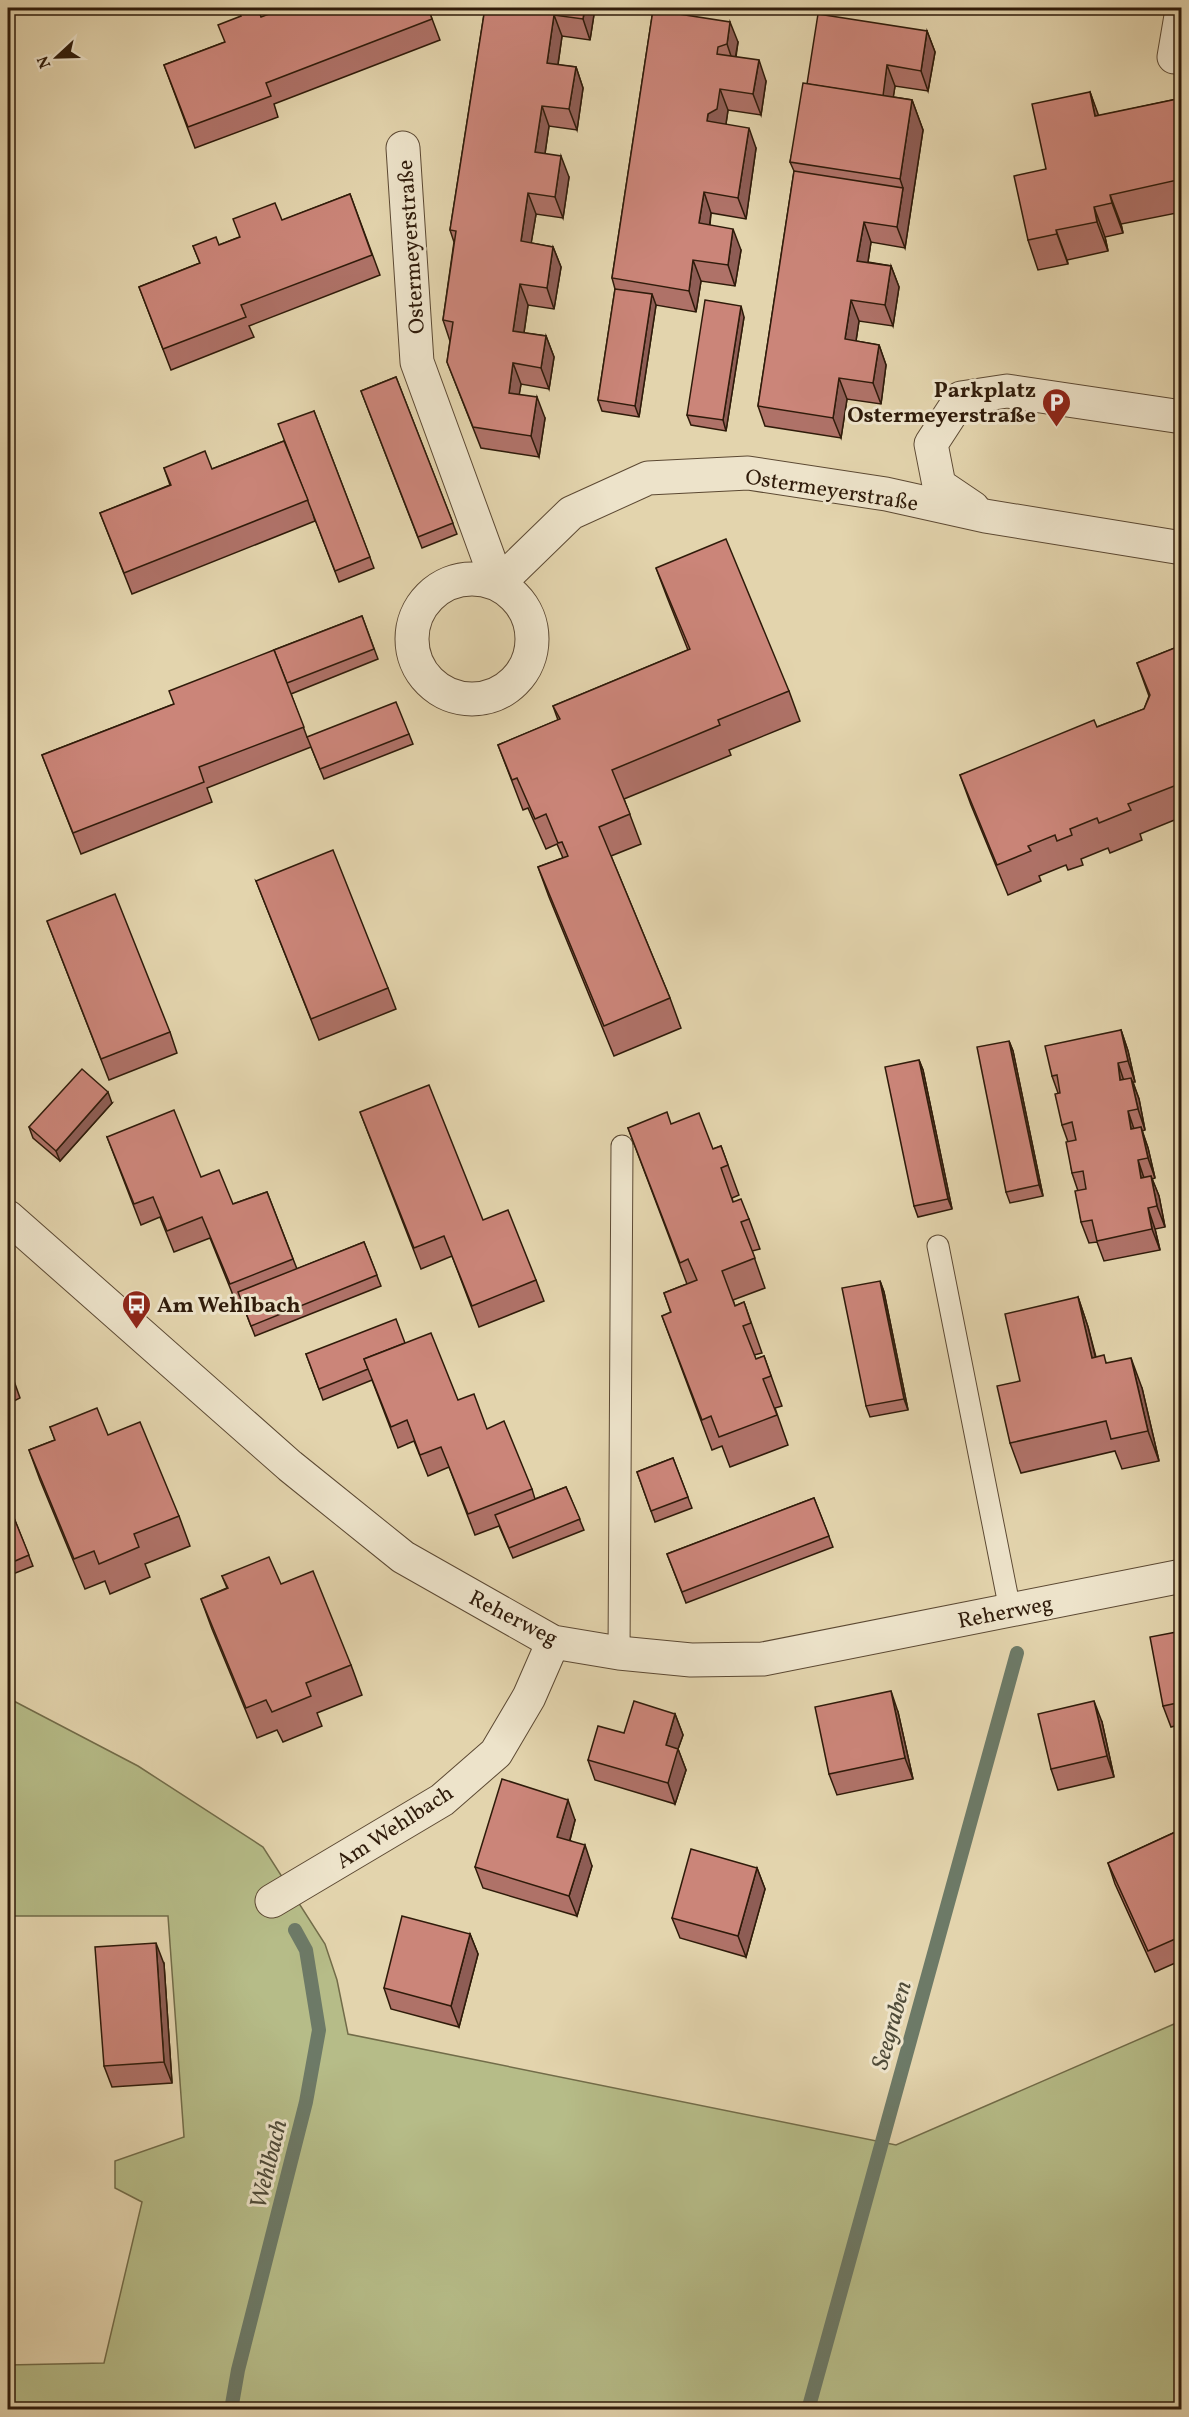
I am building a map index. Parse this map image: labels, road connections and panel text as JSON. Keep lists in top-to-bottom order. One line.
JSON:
{"streets":{"street":["Ostermeyerstraße","Reherweg","Am Wehlbach"]},"crossings":[["Reherweg","Am Wehlbach"]],"water":["Seegraben","Wehlbach"],"places":{"parking":["Parkplatz Ostermeyerstraße"],"bus stop":["Am Wehlbach"]},"north":"left"}
